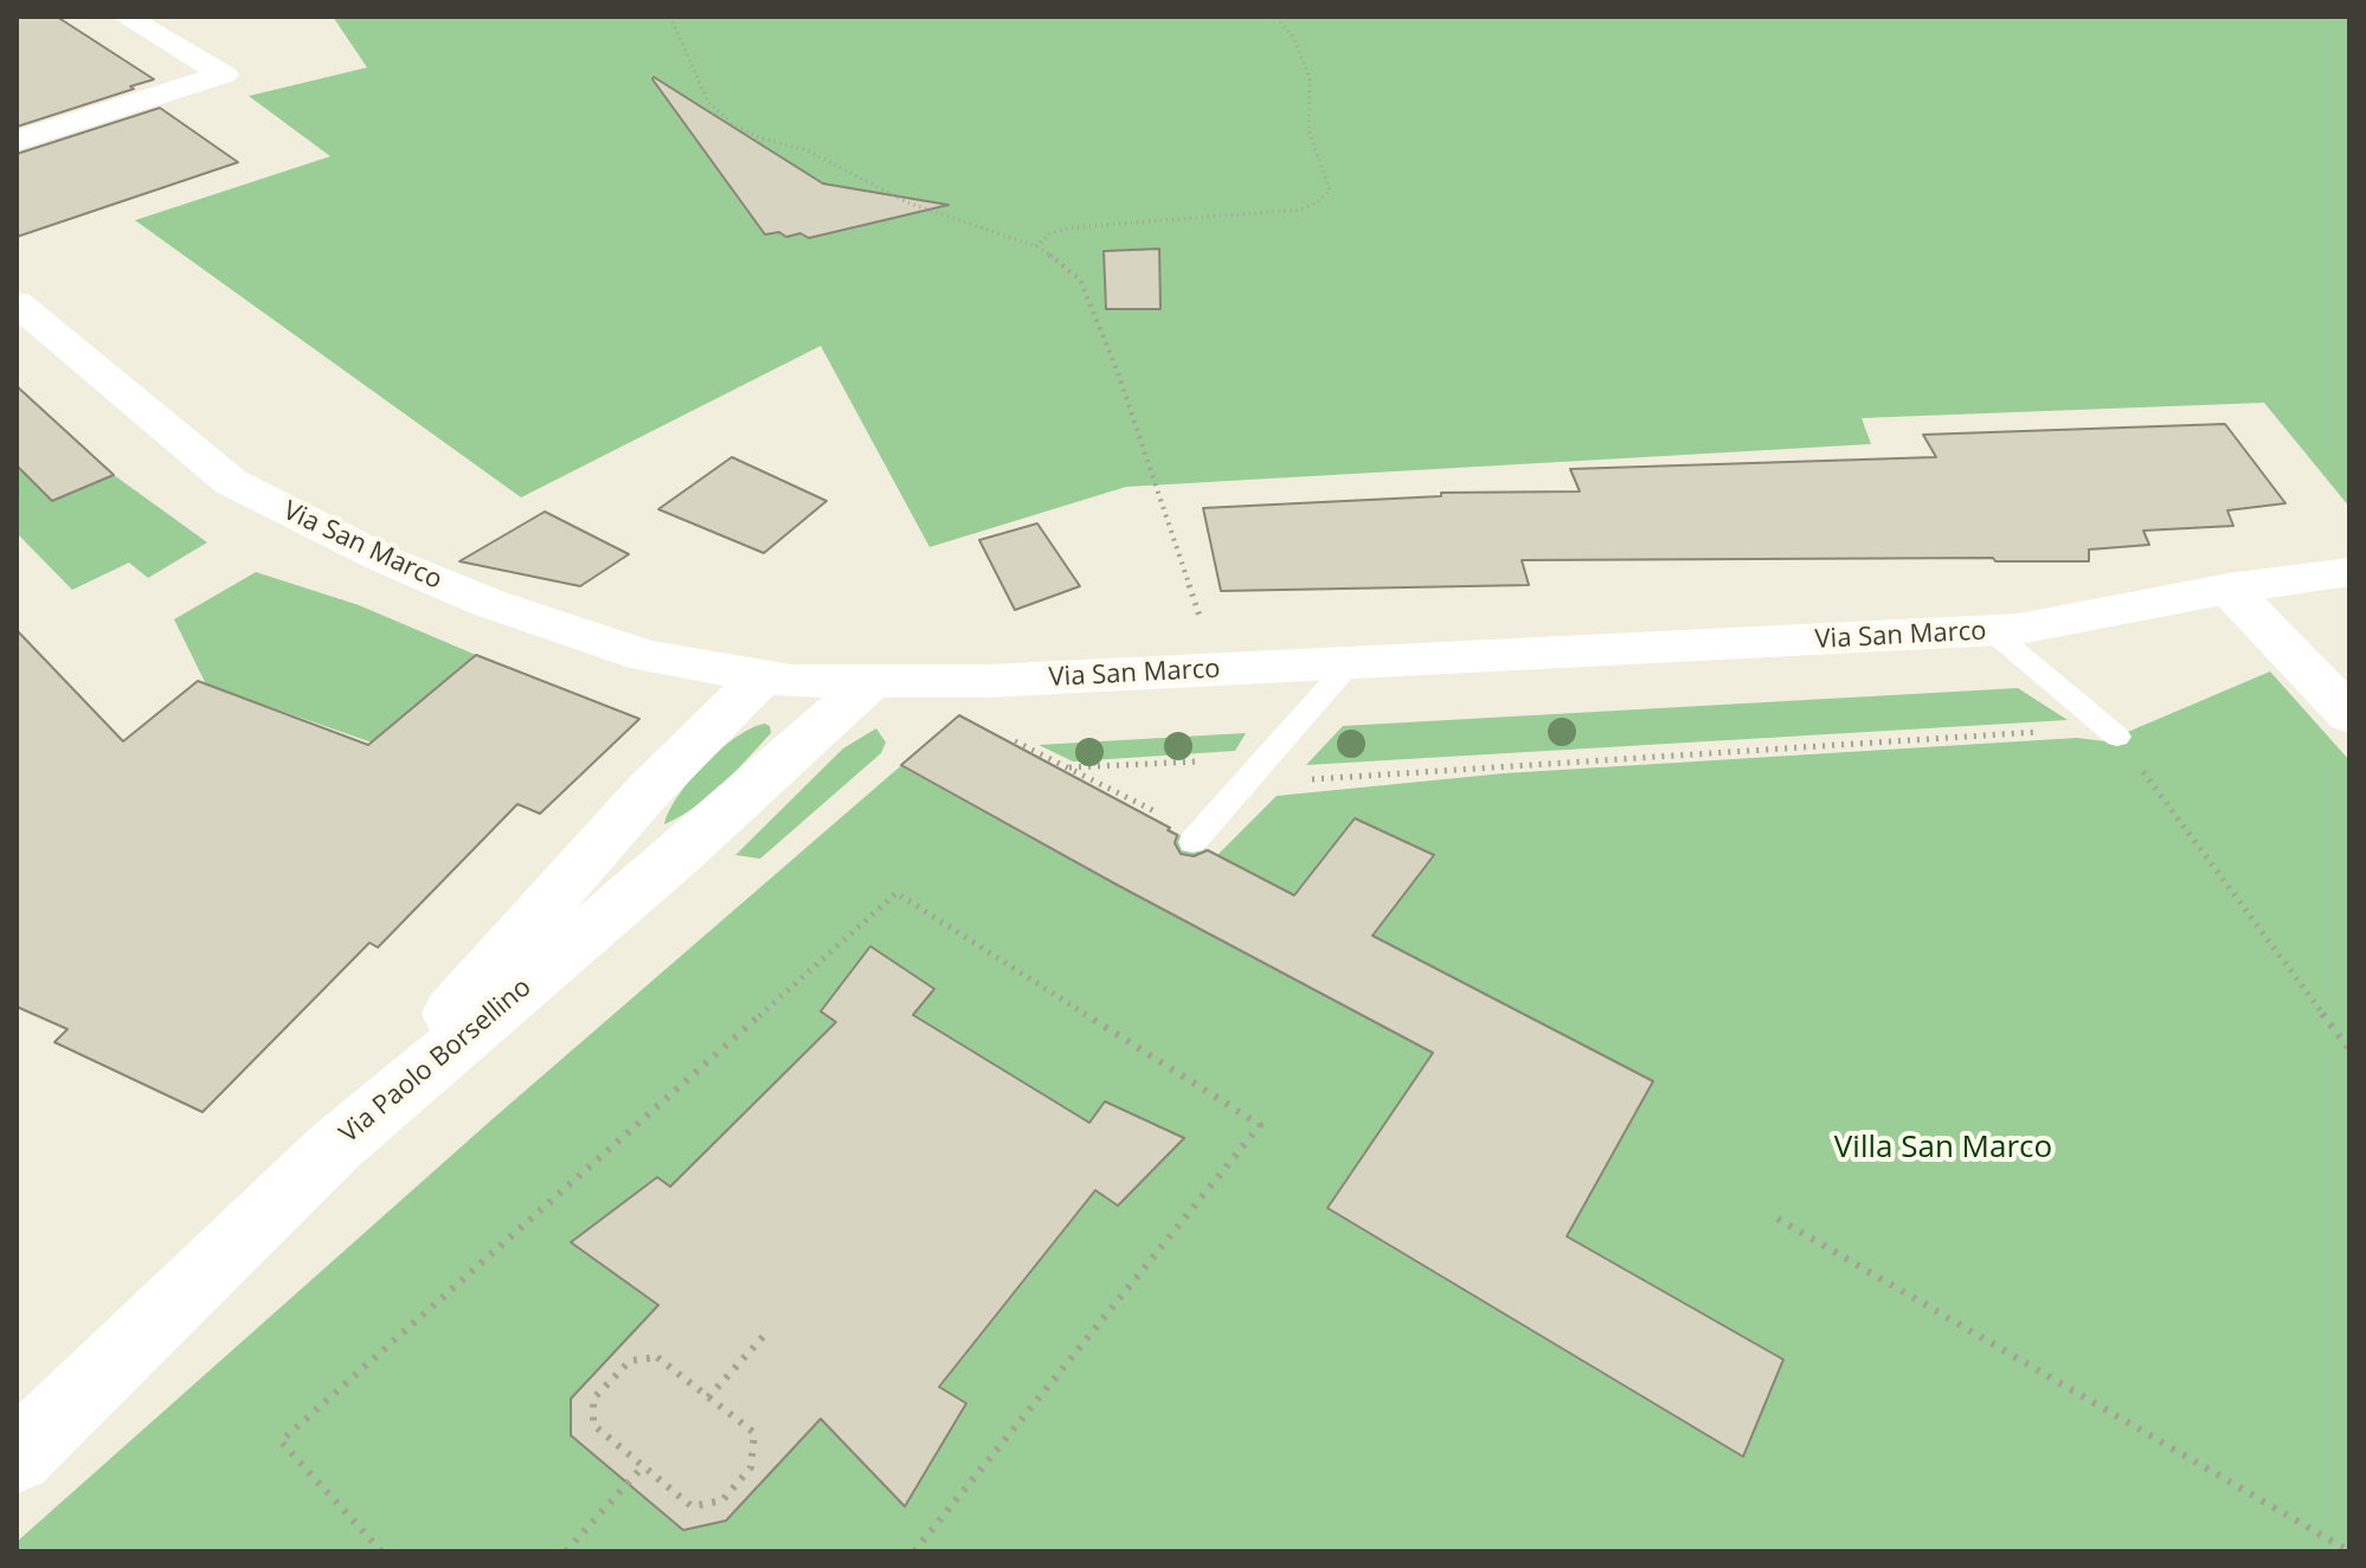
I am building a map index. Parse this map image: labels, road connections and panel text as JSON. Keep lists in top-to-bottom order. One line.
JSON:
{"streets":{"street":["Via San Marco","Via Paolo Borsellino"]},"crossings":[["Via San Marco","Via Paolo Borsellino"]],"parks":["Villa San Marco"]}
